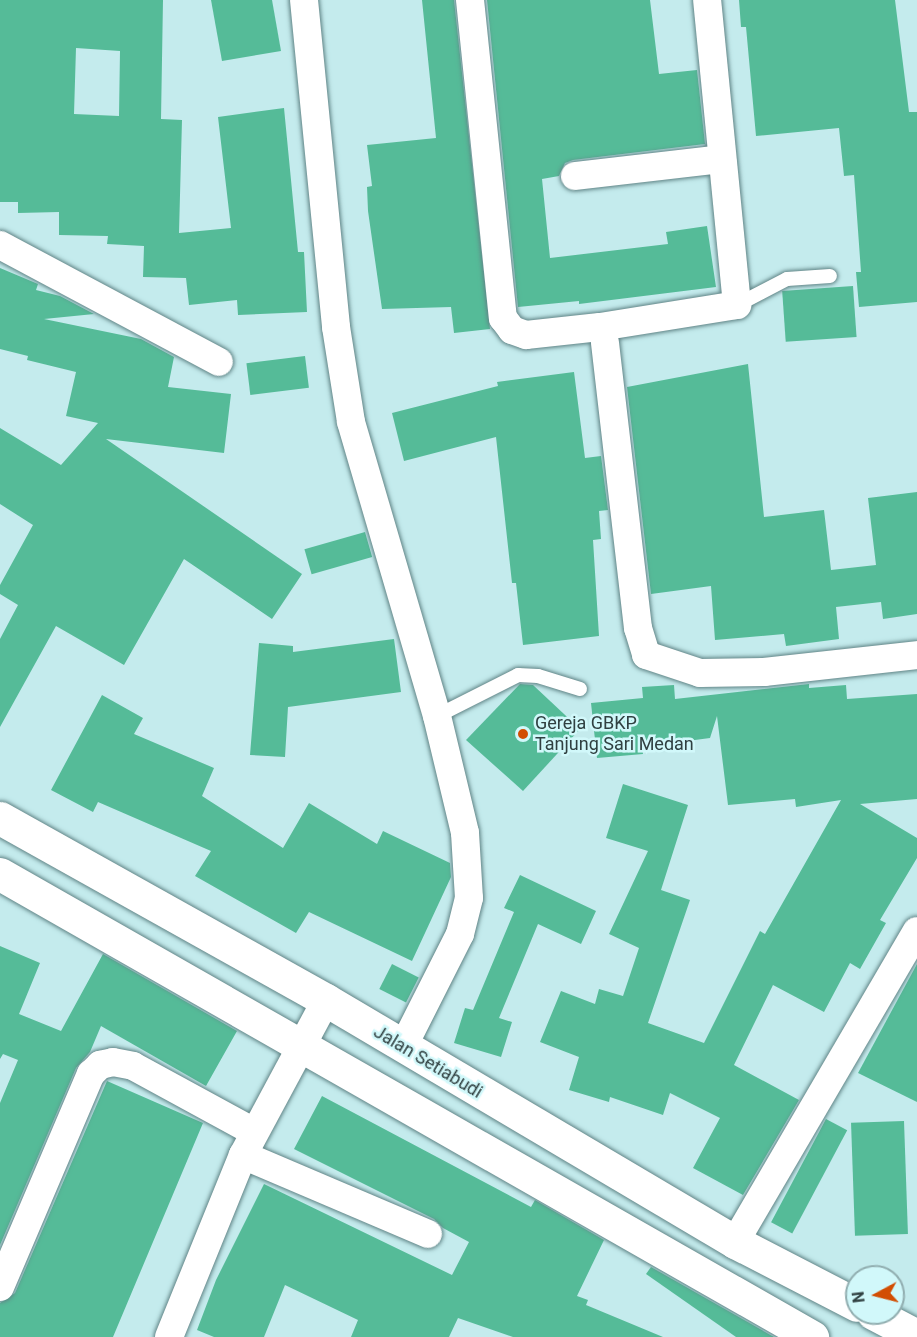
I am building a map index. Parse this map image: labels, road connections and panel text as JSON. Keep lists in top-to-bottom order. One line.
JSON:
{"streets":{"main road":["Jalan Setiabudi"]},"places":["Gereja GBKP Tanjung Sari Medan"],"north":"left"}
